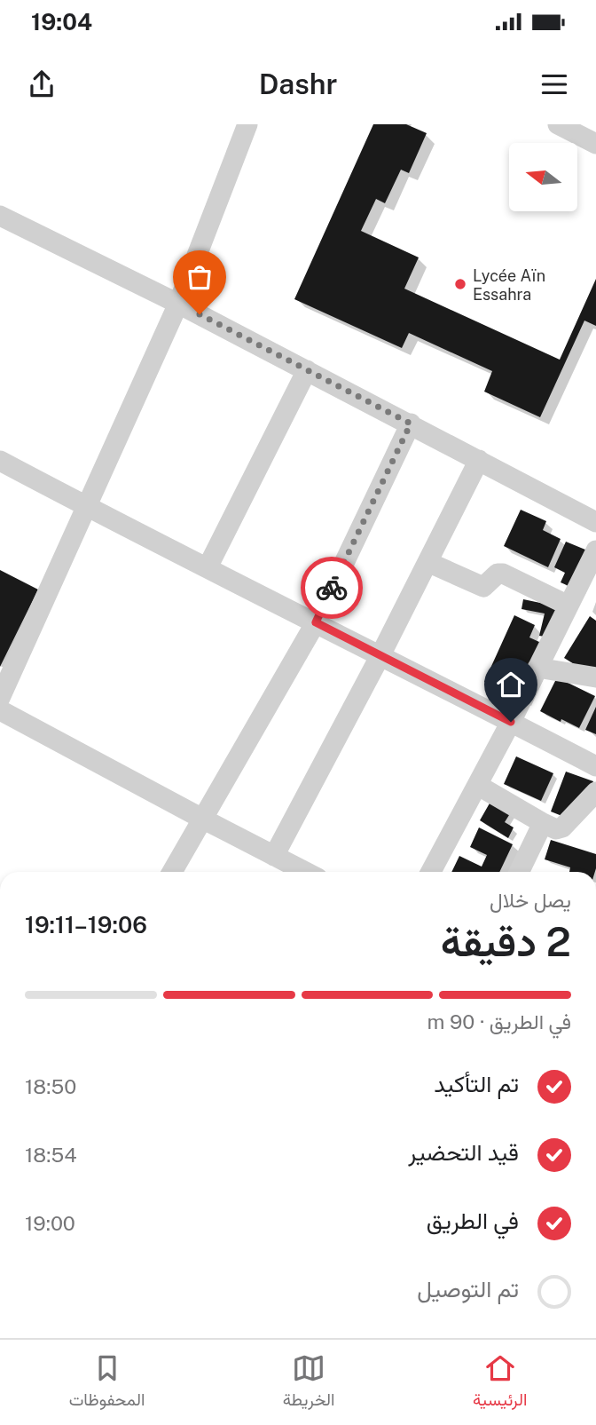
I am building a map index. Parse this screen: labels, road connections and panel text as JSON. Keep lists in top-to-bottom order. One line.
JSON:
{"places":["Lycée Aïn Essahra"],"north":"left","page":{"status":"19:04","header":"Dashr","heading":["2 دقيقة","يصل خلال","19:06–19:11"],"bar":"في الطريق · 90 m","list":[["تم التأكيد","18:50"],["قيد التحضير","18:54"],["في الطريق","19:00"],"تم التوصيل"],"tabs":["الرئيسية","الخريطة","المحفوظات"]}}
